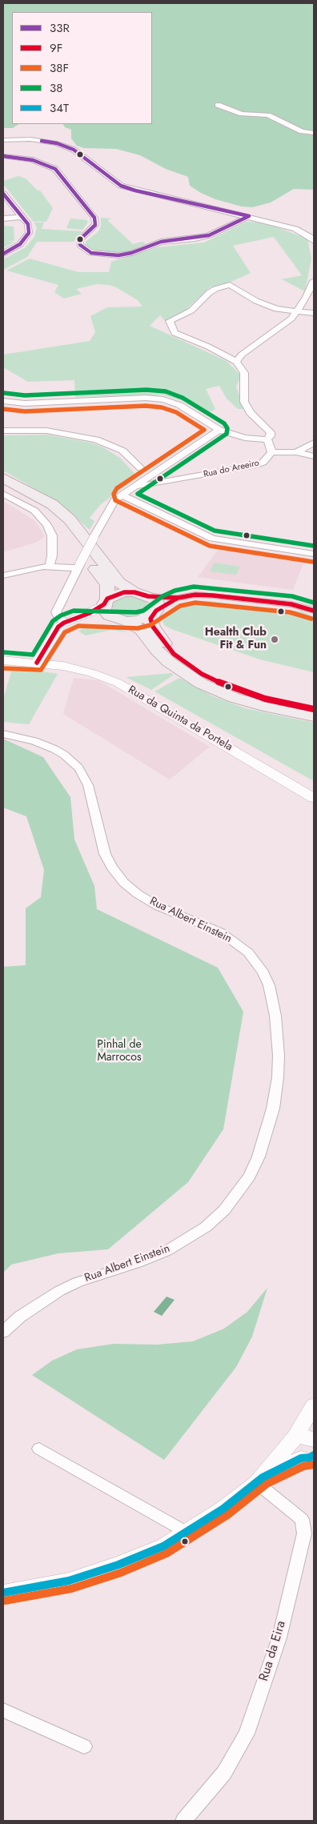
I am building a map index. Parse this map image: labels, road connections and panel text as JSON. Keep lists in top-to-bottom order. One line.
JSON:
{"streets":{"street":["Rua do Areeiro","Rua da Quinta da Portela","Rua Albert Einstein","Rua da Eira"]},"parks":["Pinhal de Marrocos"],"places":["Health Club Fit & Fun"],"lines":["transit line 33R","transit line 38","transit line 38F","transit line 9F","transit line 34T"],"legend":["33R","9F","38F","38","34T"]}
